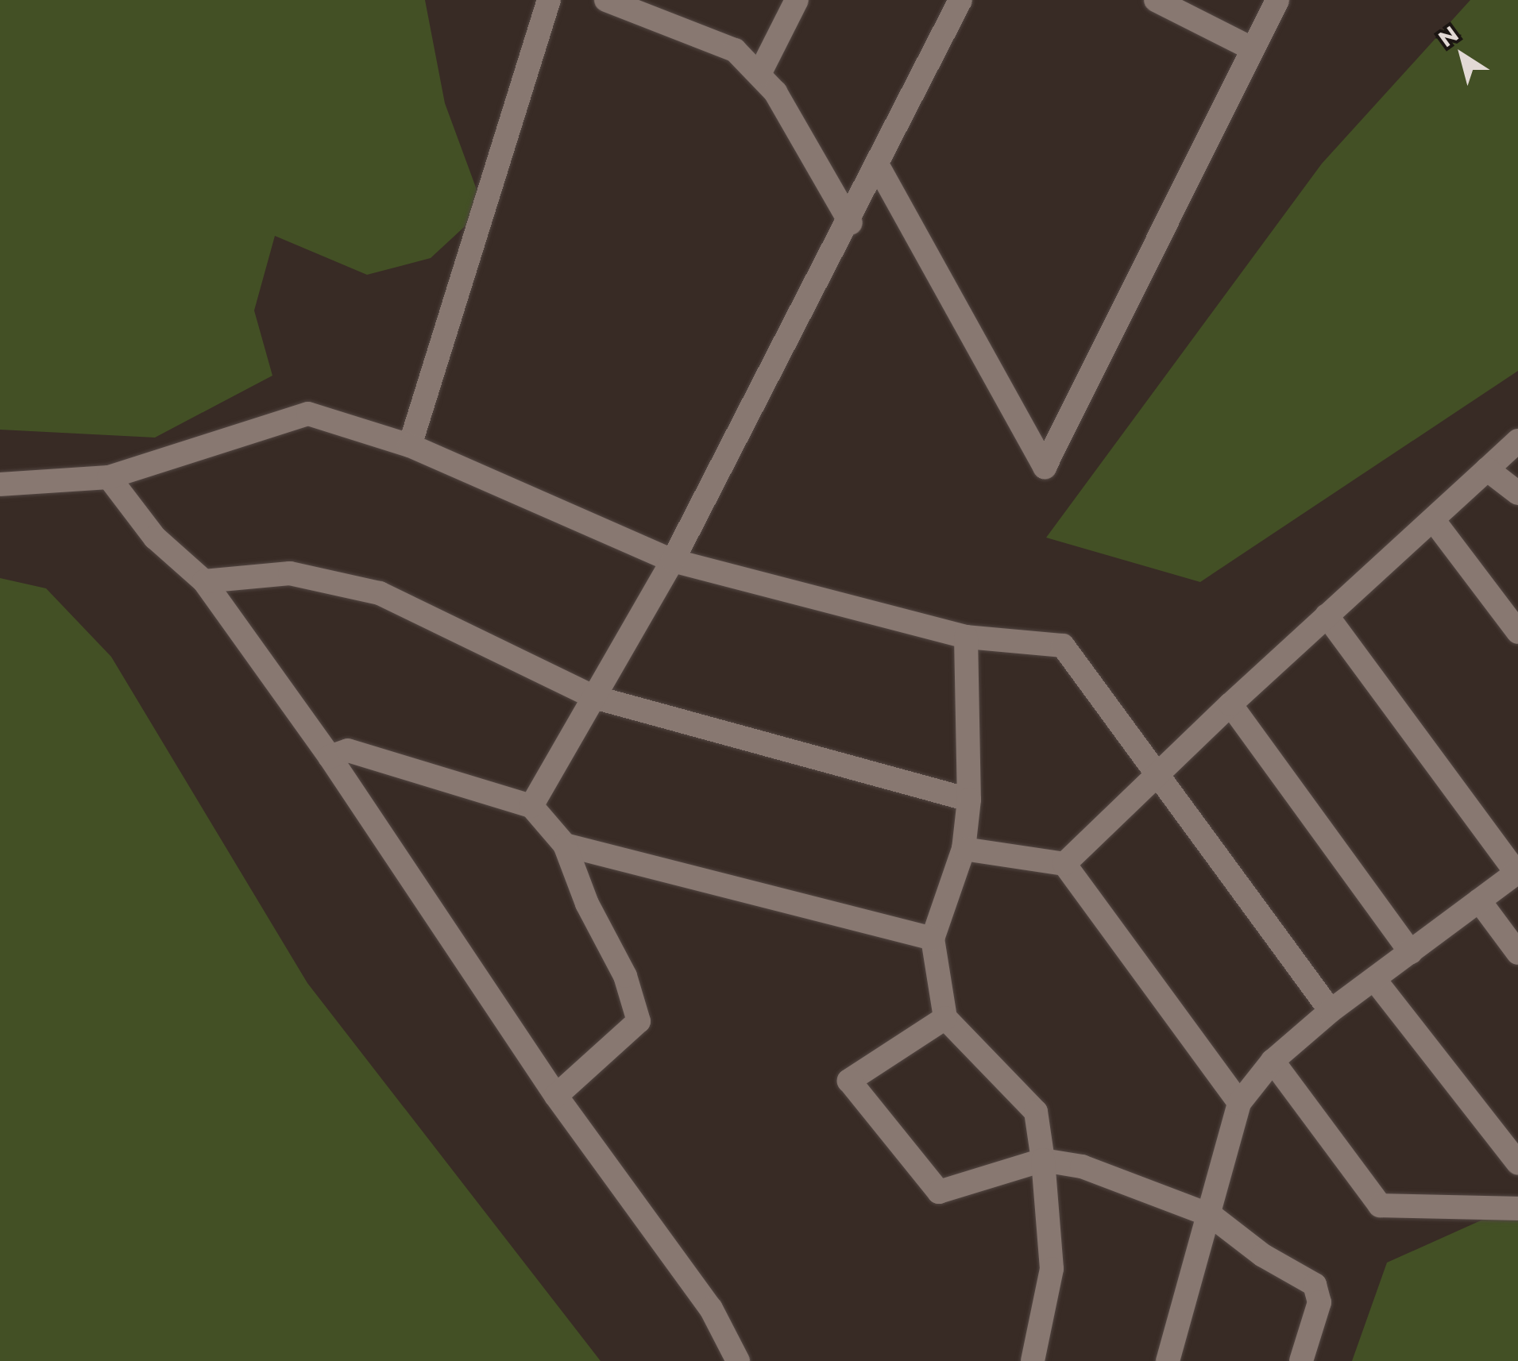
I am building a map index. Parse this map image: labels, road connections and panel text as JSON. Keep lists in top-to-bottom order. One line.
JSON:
{"north":"top left"}
